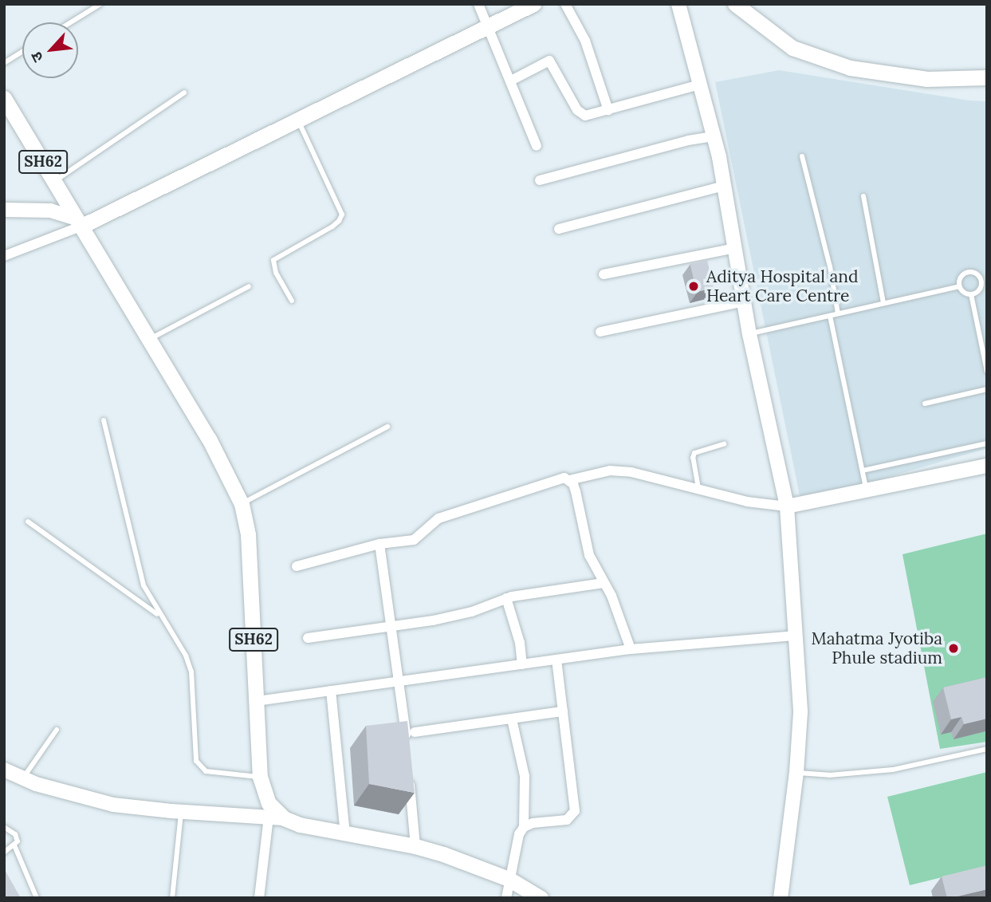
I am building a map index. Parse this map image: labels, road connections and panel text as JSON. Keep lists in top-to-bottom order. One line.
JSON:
{"streets":{"main road":["SH62"]},"places":["Aditya Hospital and Heart Care Centre","Mahatma Jyotiba Phule stadium"],"north":"bottom left"}
